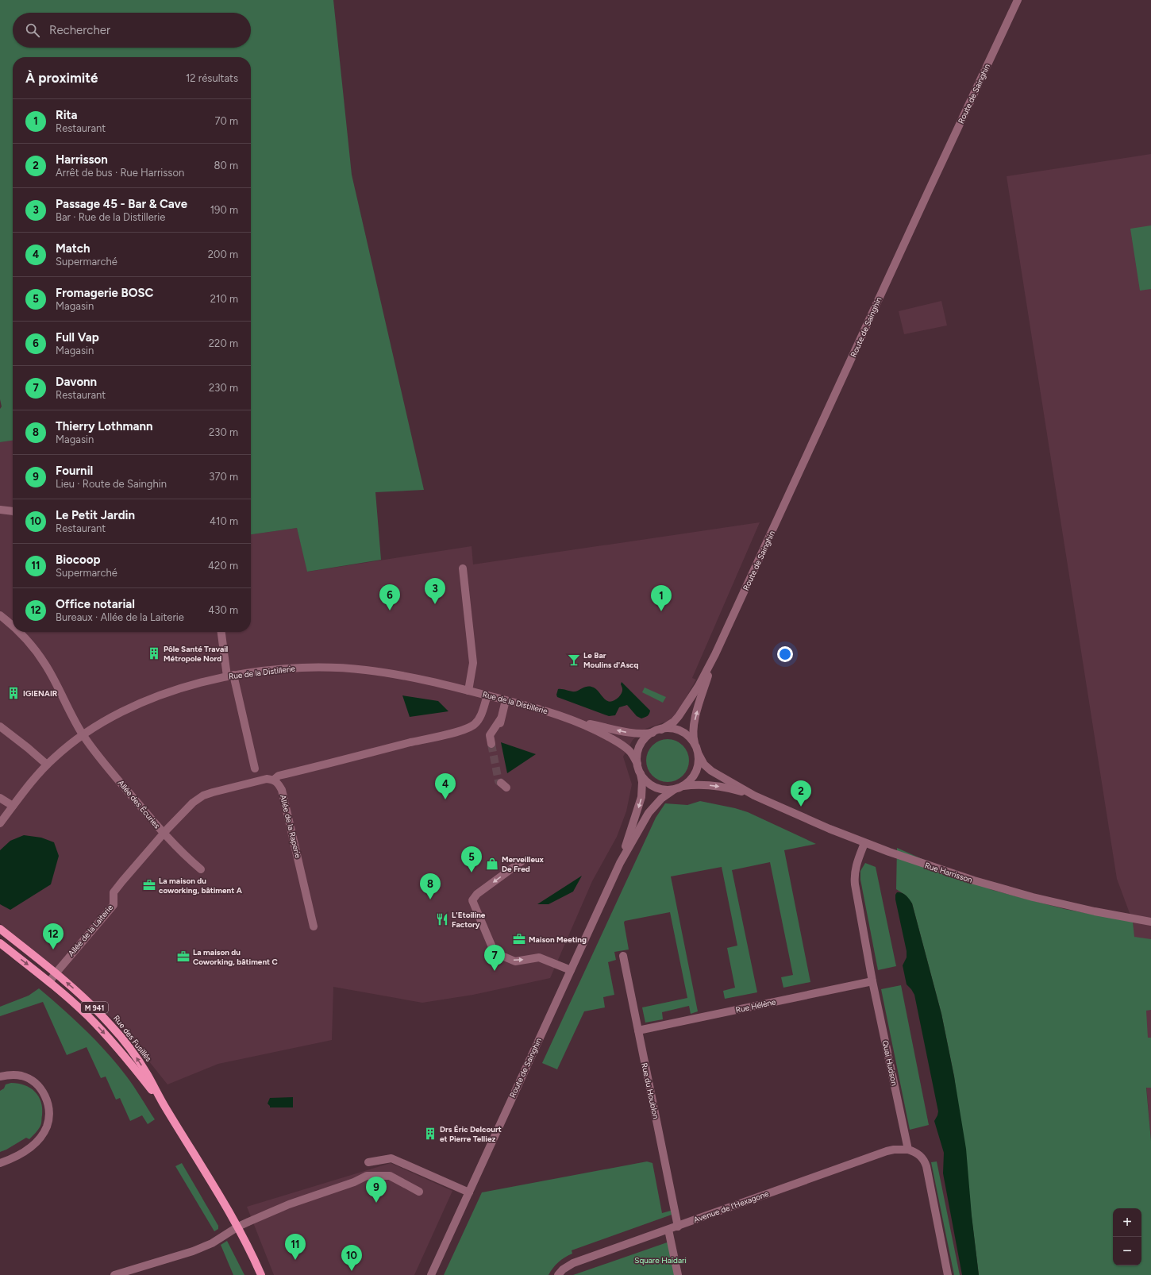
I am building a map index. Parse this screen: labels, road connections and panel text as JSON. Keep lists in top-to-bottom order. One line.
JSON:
{"streets":{"main road":["M 941","Rue des Fusillés"],"street":["Route de Sainghin","Rue de la Distillerie","Allée des Écuries","Allée de la Raperie","Rue Harrisson","Allée de la Laiterie","Rue Hélène","Quai Hudson","Rue du Houblon","Avenue de l'Hexagone"]},"crossings":[["Route de Sainghin","Rue de la Distillerie"],["Route de Sainghin","Rue Harrisson"],["Rue de la Distillerie","Allée des Écuries"],["Rue de la Distillerie","Rue Harrisson"],["Allée des Écuries","Allée de la Laiterie"],["Rue Harrisson","Quai Hudson"],["Allée de la Laiterie","Rue des Fusillés"],["Rue Hélène","Quai Hudson"],["Rue Hélène","Rue du Houblon"],["Quai Hudson","Avenue de l'Hexagone"],["Rue du Houblon","Avenue de l'Hexagone"]],"parks":["Square Haïdari"],"places":{"building":["Pôle Santé Travail Métropole Nord","IGIENAIR","Drs Éric Delcourt et Pierre Telliez"],"bar":["Le Bar Moulins d'Ascq"],"shop":["Merveilleux De Fred"],"office":["La maison du coworking, bâtiment A","Maison Meeting","La maison du Coworking, bâtiment C"],"restaurant":["L'Etoiline Factory"]},"page":{"search":"Rechercher","heading":["À proximité","12 résultats"],"list":[{"mark":"1","name":"Rita","note":"Restaurant","value":"70 m"},{"mark":"2","name":"Harrisson","note":"Arrêt de bus · Rue Harrisson","value":"80 m"},{"mark":"3","name":"Passage 45 - Bar & Cave","note":"Bar · Rue de la Distillerie","value":"190 m"},{"mark":"4","name":"Match","note":"Supermarché","value":"200 m"},{"mark":"5","name":"Fromagerie BOSC","note":"Magasin","value":"210 m"},{"mark":"6","name":"Full Vap","note":"Magasin","value":"220 m"},{"mark":"7","name":"Davonn","note":"Restaurant","value":"230 m"},{"mark":"8","name":"Thierry Lothmann","note":"Magasin","value":"230 m"},{"mark":"9","name":"Fournil","note":"Lieu · Route de Sainghin","value":"370 m"},{"mark":"10","name":"Le Petit Jardin","note":"Restaurant","value":"410 m"},{"mark":"11","name":"Biocoop","note":"Supermarché","value":"420 m"},{"mark":"12","name":"Office notarial","note":"Bureaux · Allée de la Laiterie","value":"430 m"}],"pins":["3","6","1","4","2","5","8","12","7","9","11","10"],"map_buttons":["+","−"]}}
